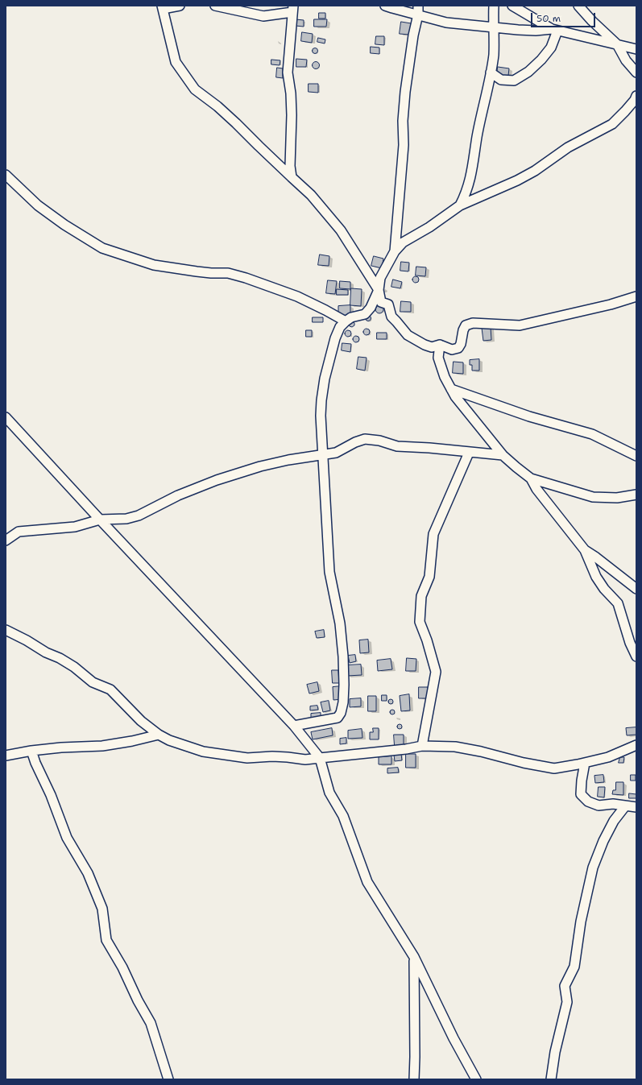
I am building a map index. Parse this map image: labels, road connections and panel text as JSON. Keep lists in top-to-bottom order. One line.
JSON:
{"scale_bar":"50 m"}
